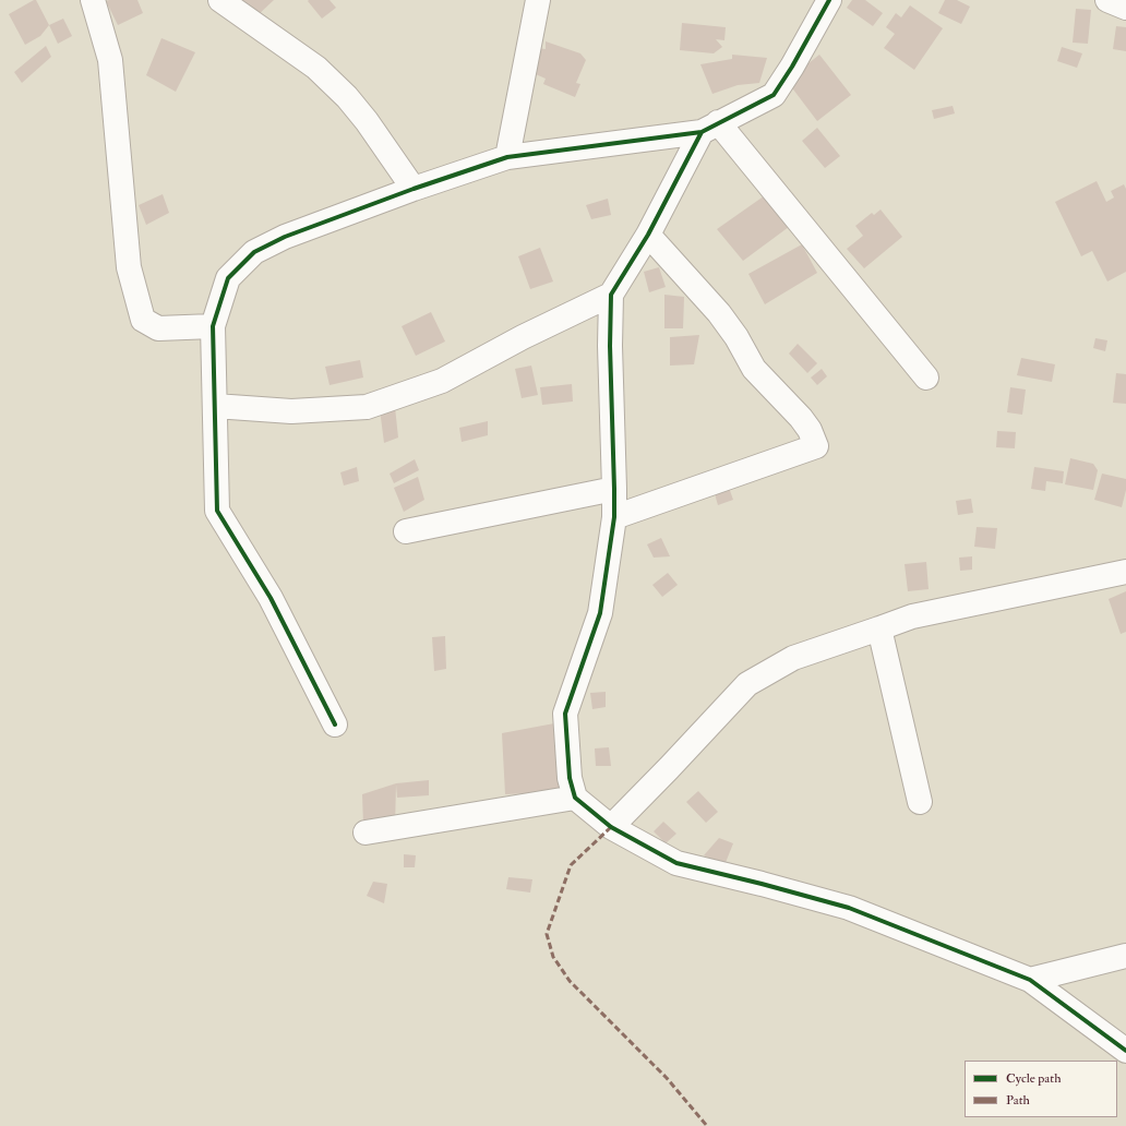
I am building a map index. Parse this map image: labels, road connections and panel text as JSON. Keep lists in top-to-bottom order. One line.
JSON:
{"legend":["Cycle path","Path"]}
